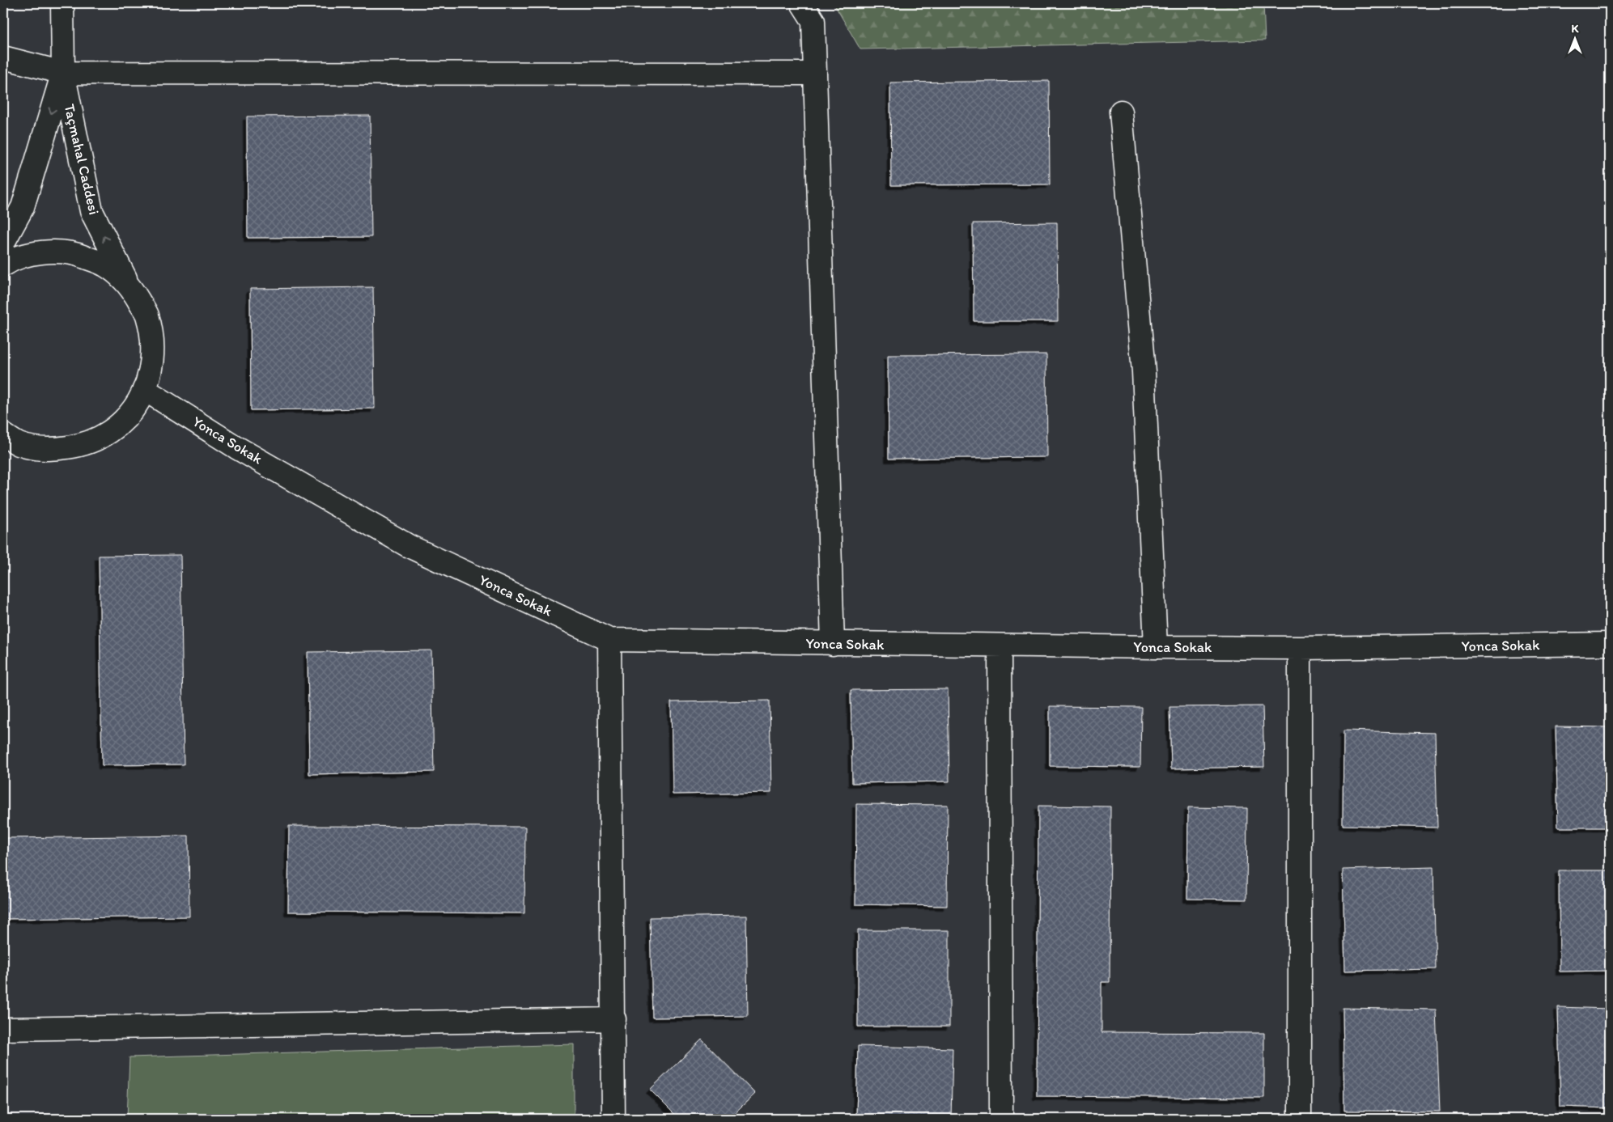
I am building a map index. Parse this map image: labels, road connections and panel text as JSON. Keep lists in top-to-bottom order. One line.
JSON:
{"streets":{"street":["Taçmahal Caddesi","Yonca Sokak"]},"crossings":[["Taçmahal Caddesi","Yonca Sokak"]],"north":"top"}
